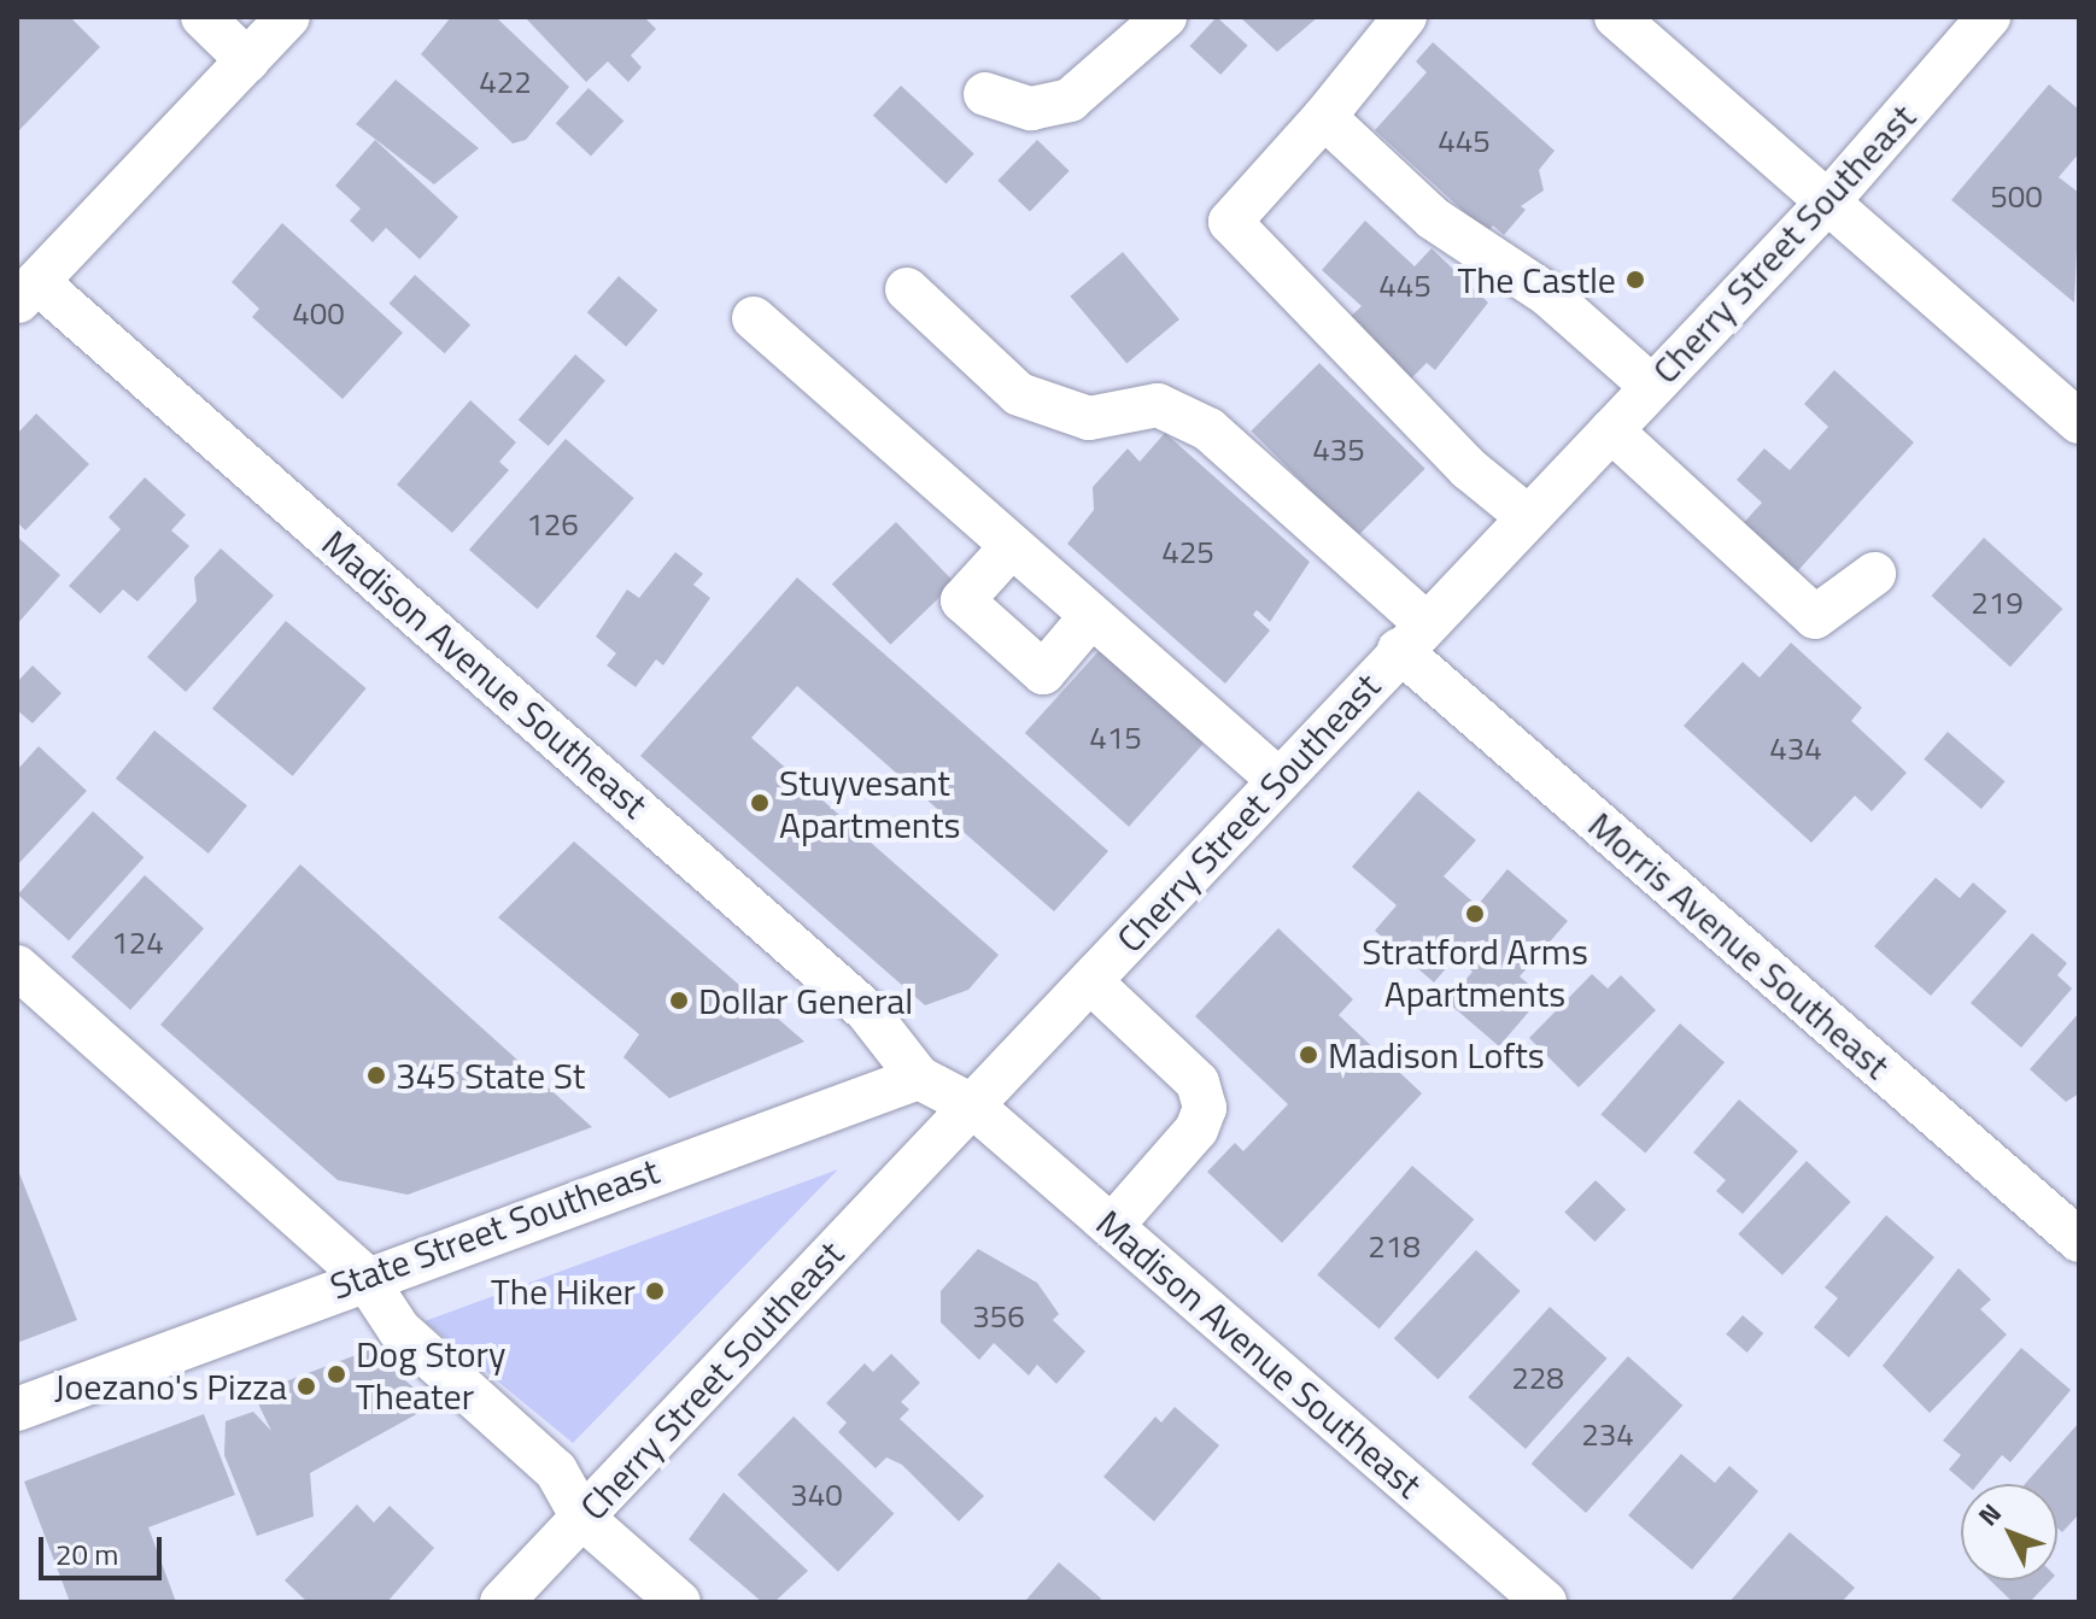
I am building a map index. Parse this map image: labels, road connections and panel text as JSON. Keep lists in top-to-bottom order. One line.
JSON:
{"streets":{"street":["Cherry Street Southeast","Madison Avenue Southeast","Morris Avenue Southeast","State Street Southeast"]},"crossings":[["Cherry Street Southeast","Madison Avenue Southeast"],["Cherry Street Southeast","Morris Avenue Southeast"],["Madison Avenue Southeast","State Street Southeast"]],"places":["The Castle","Stuyvesant Apartments","Stratford Arms Apartments","Dollar General","Madison Lofts","345 State St","The Hiker","Dog Story Theater","Joezano's Pizza"],"house_numbers":["422","445","500","445","400","435","126","425","219","415","434","124","218","356","228","234","340"],"scale_bar":"20 m","north":"top left"}
